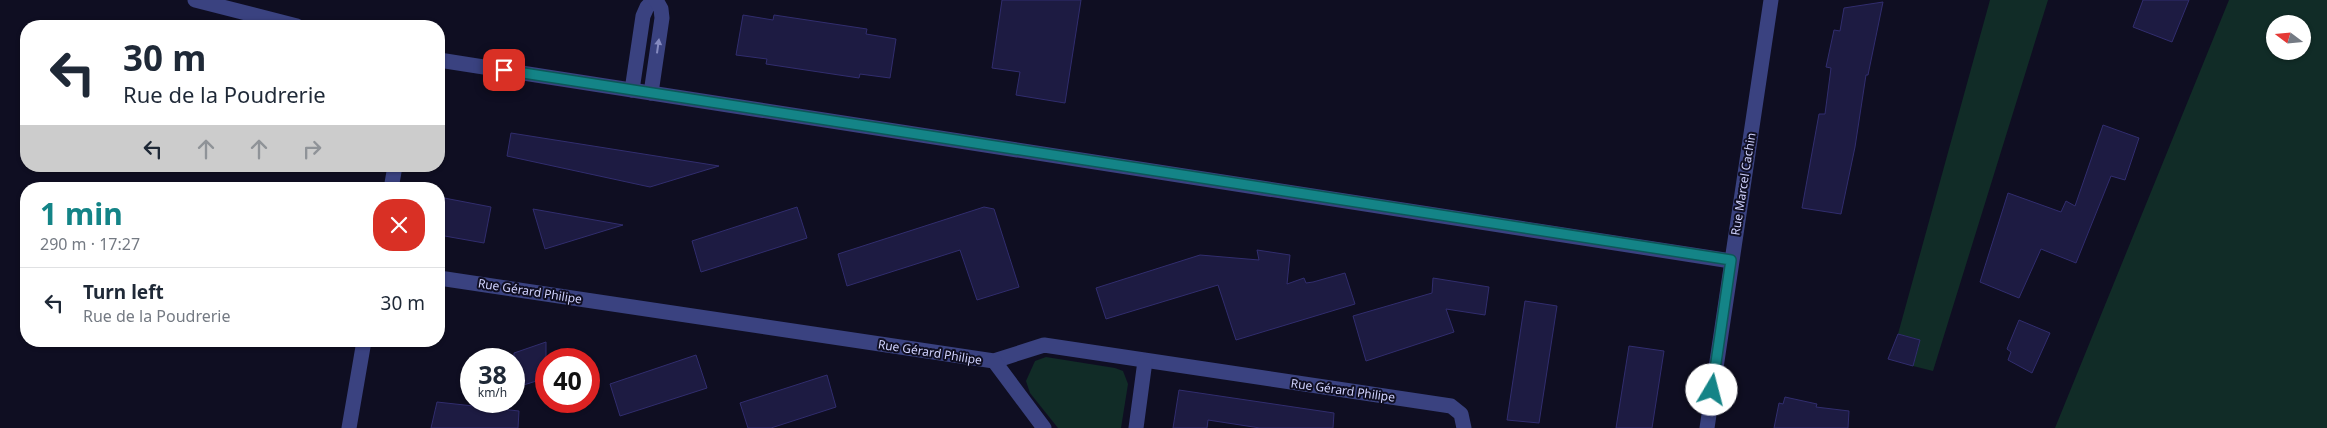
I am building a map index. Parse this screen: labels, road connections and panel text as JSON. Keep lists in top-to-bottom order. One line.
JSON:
{"streets":{"street":["Rue Marcel Cachin","Rue Gérard Philipe"]},"north":"left","page":{"turn":["30 m","Rue de la Poudrerie"],"heading":["1 min","290 m · 17:27"],"list":[{"name":"Turn left","note":"Rue de la Poudrerie","value":"30 m"}],"speed":"38 km/h","limit":"40"}}
